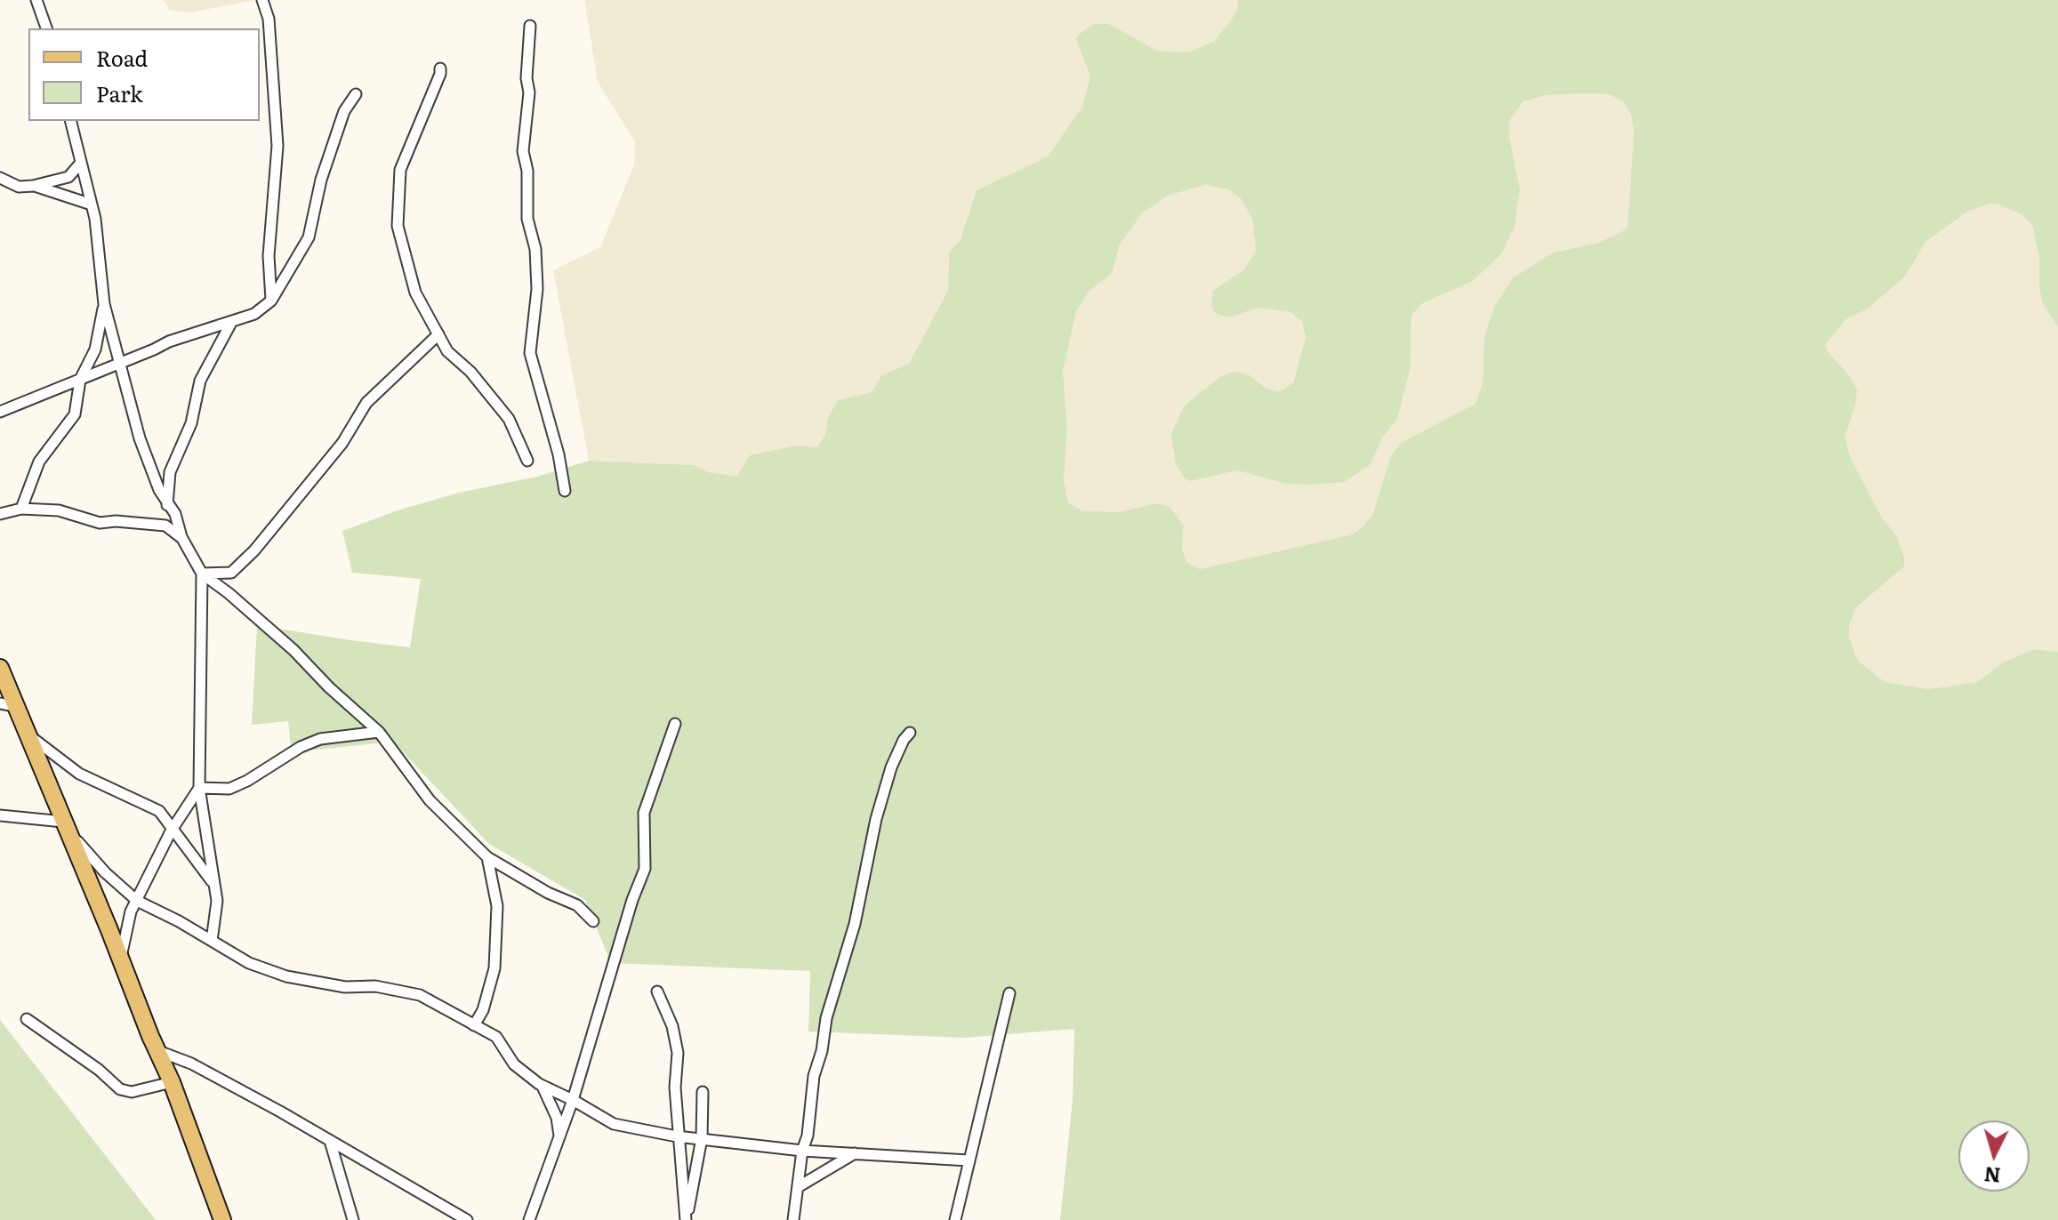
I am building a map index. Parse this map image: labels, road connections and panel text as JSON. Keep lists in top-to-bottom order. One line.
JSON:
{"legend":["Road","Park"],"north":"bottom"}
